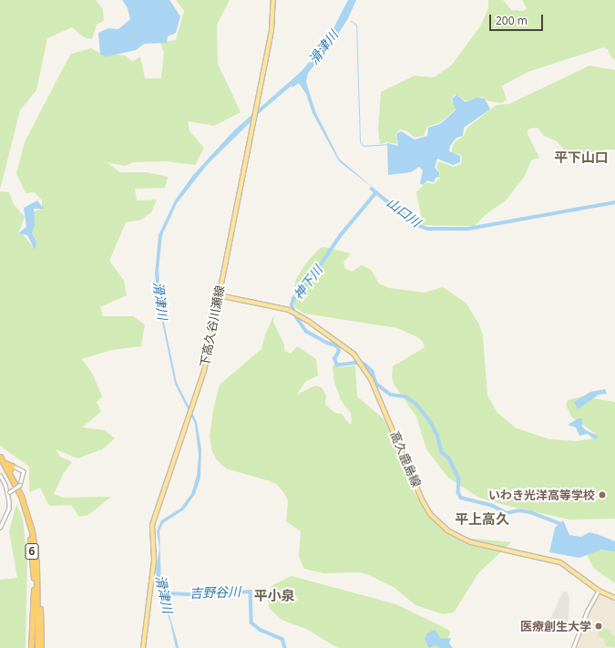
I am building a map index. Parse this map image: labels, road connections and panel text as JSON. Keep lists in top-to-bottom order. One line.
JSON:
{"streets":{"highway":["6"],"main road":["下高久谷川瀬線","高久鹿島線"]},"crossings":[["下高久谷川瀬線","高久鹿島線"]],"districts":["平下山口","平上高久","平小泉"],"water":["滑津川","山口川","神下川","吉野谷川"],"places":["いわき光洋高等学校","医療創生大学"],"scale_bar":"200 m"}
